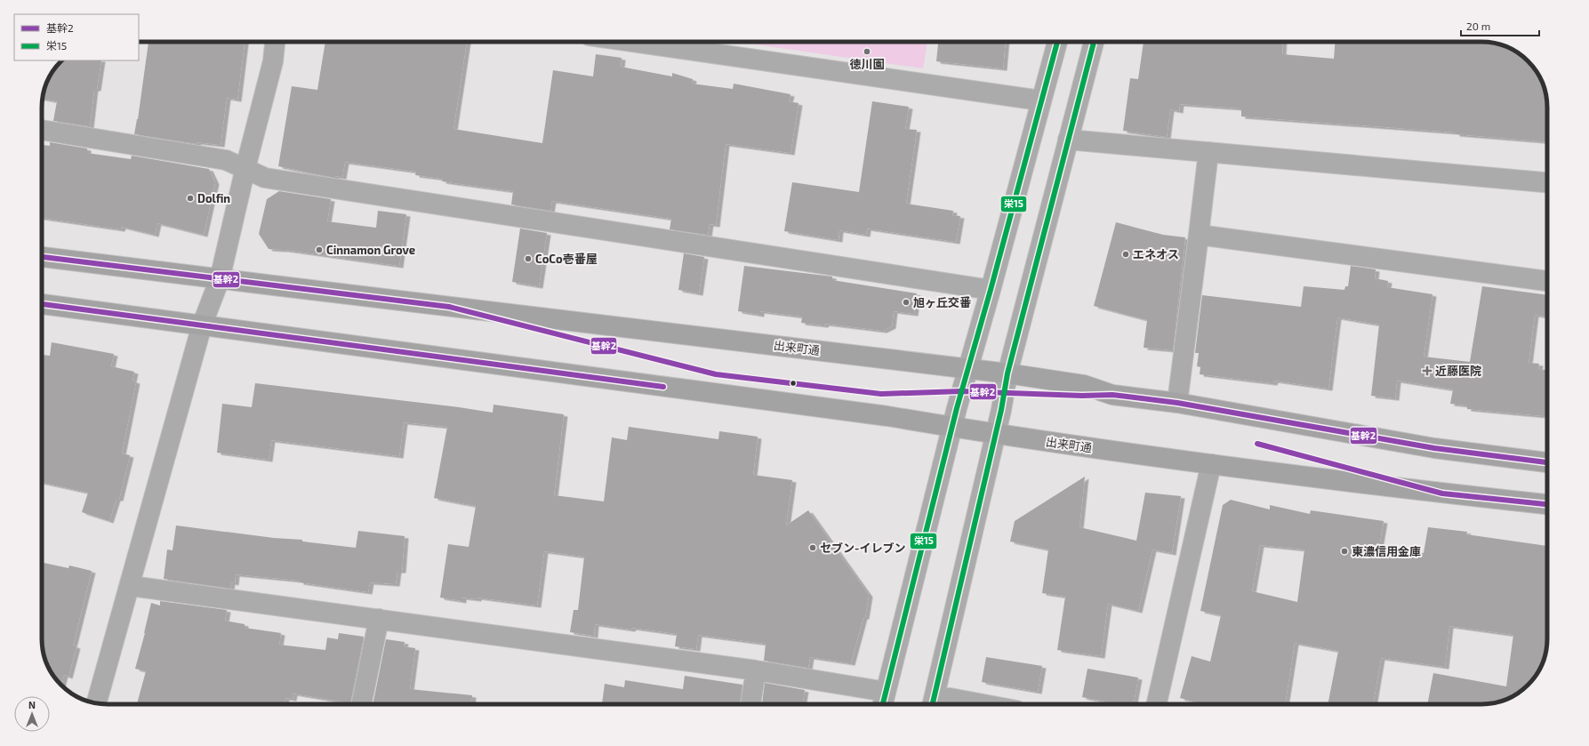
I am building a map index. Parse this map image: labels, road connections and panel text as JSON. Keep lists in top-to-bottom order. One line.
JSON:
{"streets":{"main road":["出来町通"]},"places":{"other":["徳川園","Dolfin","Cinnamon Grove","エネオス","CoCo壱番屋","旭ヶ丘交番","セブン-イレブン","東濃信用金庫"],"health":["近藤医院"]},"lines":["transit line 栄15","transit line 基幹2"],"legend":["基幹2","栄15"],"scale_bar":"20 m","north":"top"}
